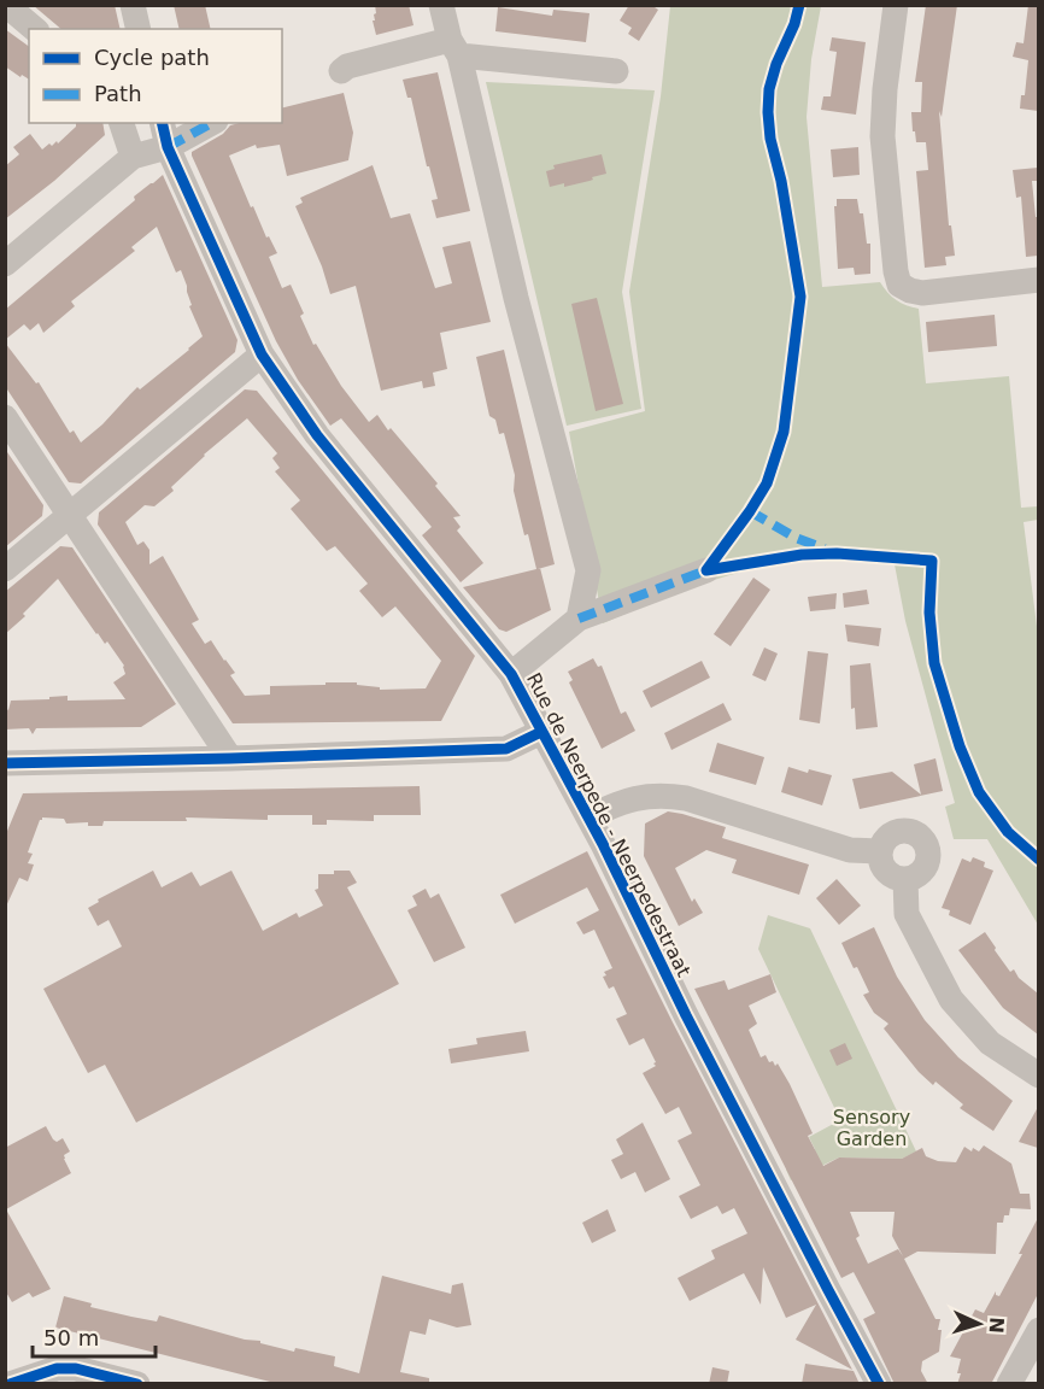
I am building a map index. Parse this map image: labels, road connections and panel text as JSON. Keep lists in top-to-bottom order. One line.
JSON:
{"streets":{"street":["Rue de Neerpede - Neerpedestraat"]},"parks":["Sensory Garden"],"legend":["Cycle path","Path"],"scale_bar":"50 m","north":"right"}
